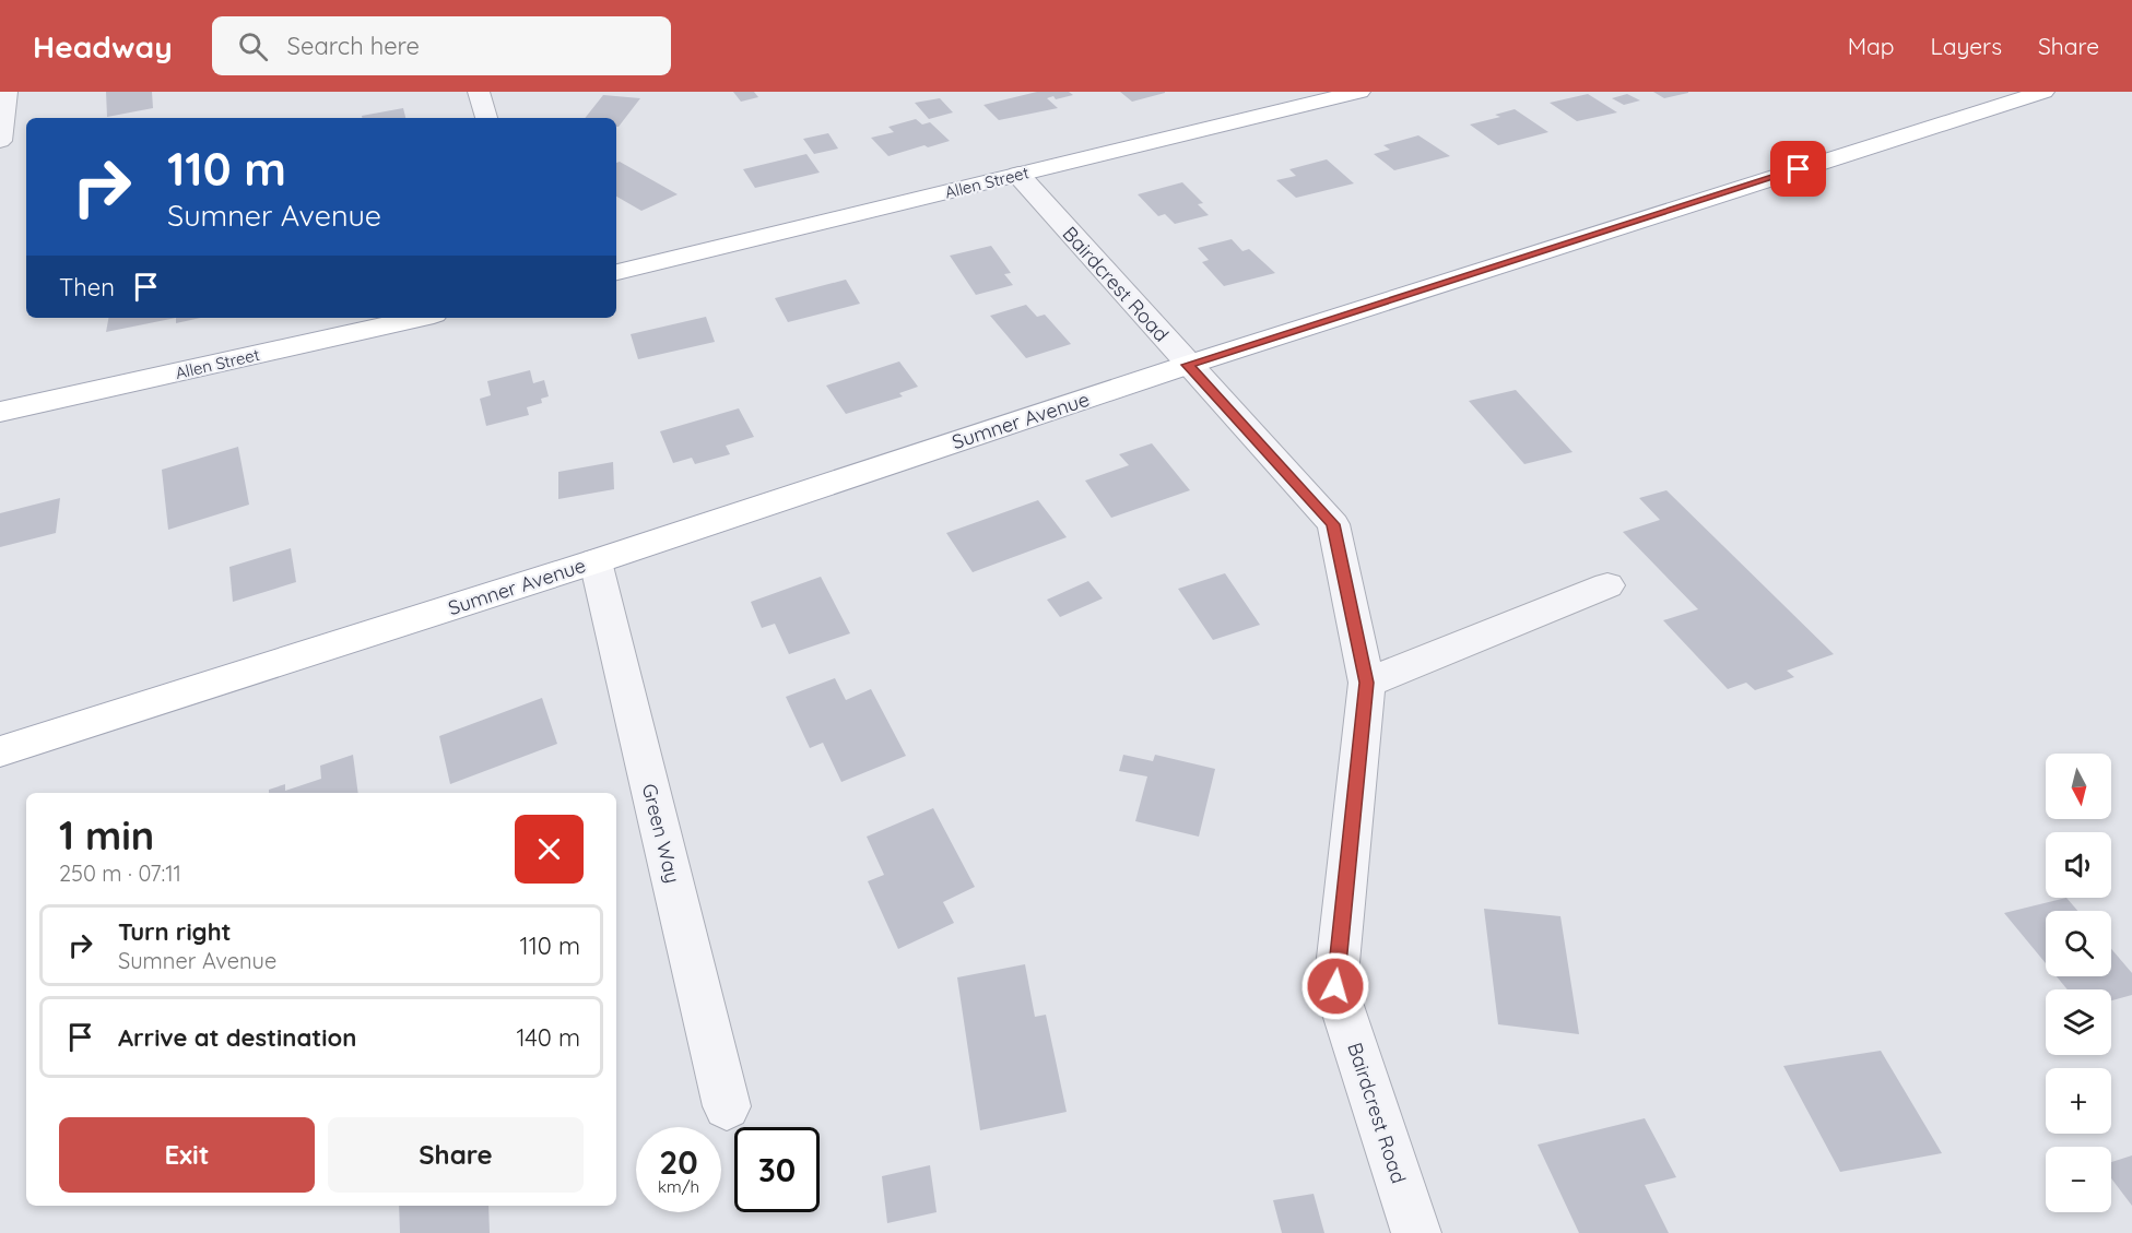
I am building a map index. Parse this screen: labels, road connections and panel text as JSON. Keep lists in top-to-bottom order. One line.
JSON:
{"streets":{"main road":["Allen Street","Sumner Avenue"],"street":["Bairdcrest Road","Green Way"]},"crossings":[["Allen Street","Bairdcrest Road"],["Bairdcrest Road","Sumner Avenue"],["Sumner Avenue","Green Way"]],"north":"bottom","page":{"header":"Headway","search":"Search here","nav":["Map","Layers","Share"],"turn":["110 m","Sumner Avenue"],"then":"Then","map_buttons":["+","−"],"heading":["1 min","250 m · 07:11"],"list":[{"name":"Turn right","note":"Sumner Avenue","value":"110 m"},{"name":"Arrive at destination","value":"140 m"}],"buttons":["Exit","Share"],"speed":"20 km/h","limit":"30"}}
